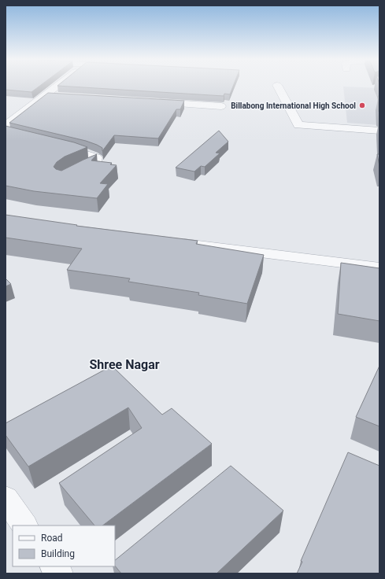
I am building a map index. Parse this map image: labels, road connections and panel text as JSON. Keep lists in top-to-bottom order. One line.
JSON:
{"districts":["Shree Nagar"],"places":["Billabong International High School"],"legend":["Road","Building"]}
